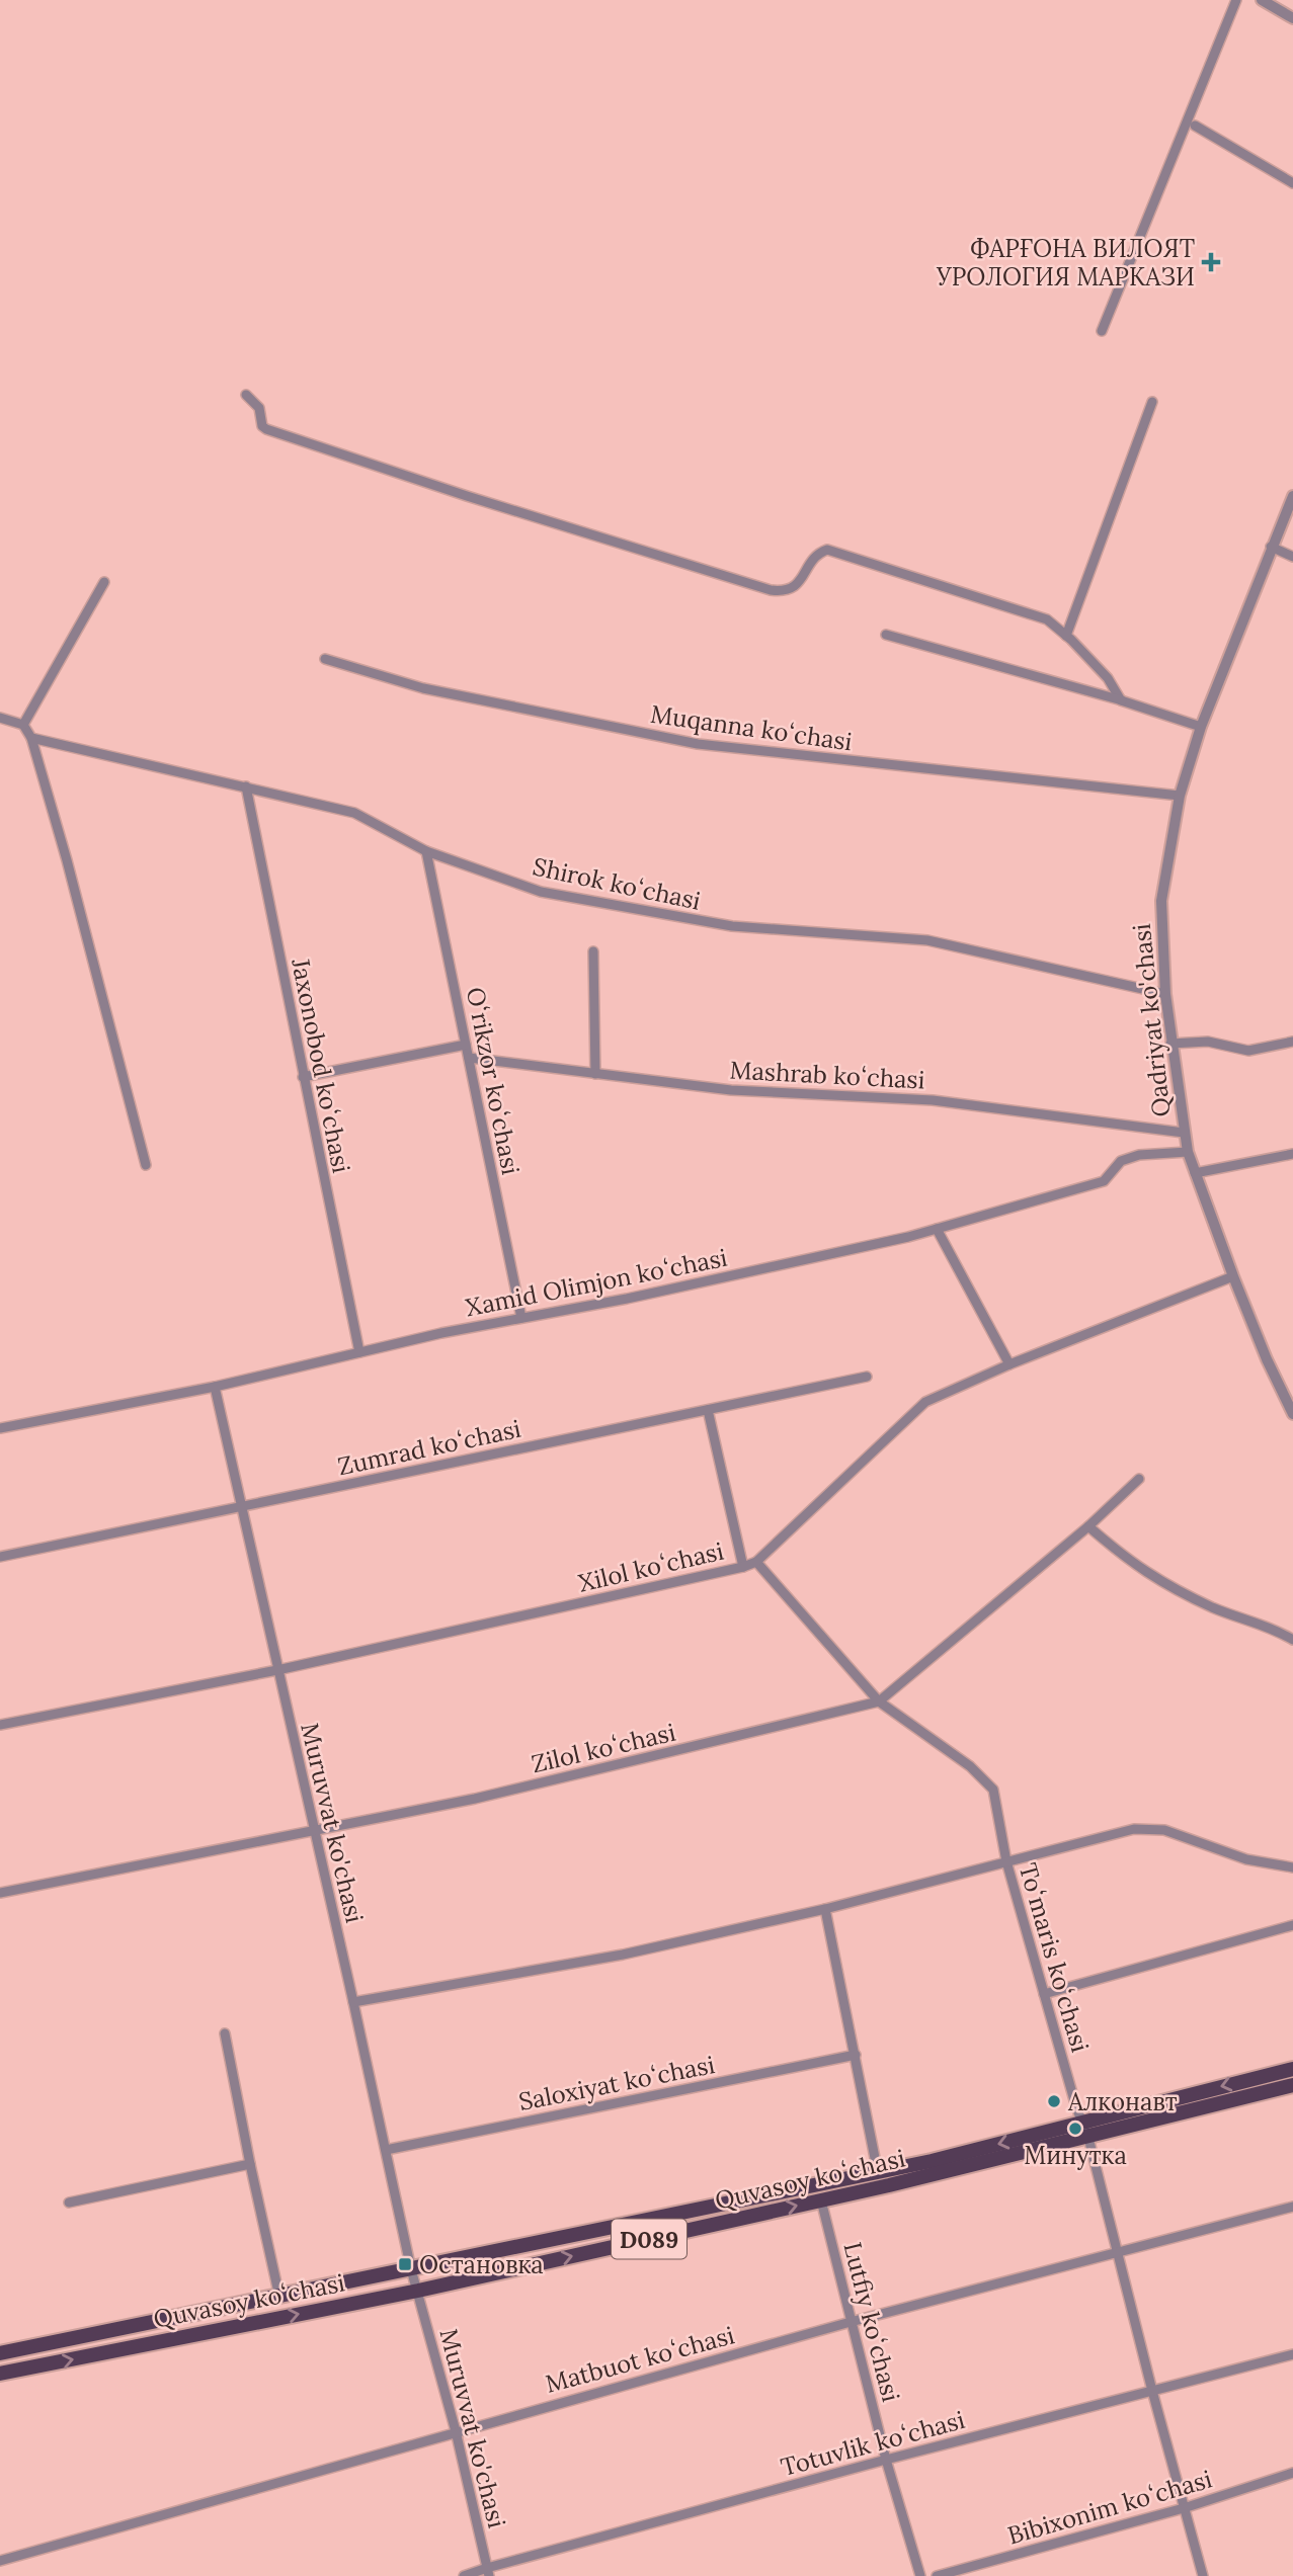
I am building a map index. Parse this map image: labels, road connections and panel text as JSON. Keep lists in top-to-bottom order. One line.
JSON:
{"streets":{"main road":["Quvasoy koʻchasi","D089"],"street":["Muqanna koʻchasi","Shirok koʻchasi","Qadriyat ko'chasi","Jaxonobod koʻchasi","Mashrab koʻchasi","Oʻrikzor koʻchasi","Xamid Olimjon koʻchasi","Zumrad koʻchasi","Xilol koʻchasi","Zilol koʻchasi","Muruvvat ko'chasi","Toʻmaris koʻchasi","Saloxiyat koʻchasi","Lutfiy koʻchasi","Matbuot koʻchasi","Totuvlik koʻchasi","Bibixonim koʻchasi"]},"crossings":[["Muqanna koʻchasi","Qadriyat ko'chasi"],["Shirok koʻchasi","Qadriyat ko'chasi"],["Shirok koʻchasi","Jaxonobod koʻchasi"],["Shirok koʻchasi","Oʻrikzor koʻchasi"],["Qadriyat ko'chasi","Mashrab koʻchasi"],["Qadriyat ko'chasi","Xamid Olimjon koʻchasi"],["Qadriyat ko'chasi","Xilol koʻchasi"],["Jaxonobod koʻchasi","Xamid Olimjon koʻchasi"],["Mashrab koʻchasi","Oʻrikzor koʻchasi"],["Oʻrikzor koʻchasi","Xamid Olimjon koʻchasi"],["Xamid Olimjon koʻchasi","Muruvvat ko'chasi"],["Zumrad koʻchasi","Muruvvat ko'chasi"],["Xilol koʻchasi","Muruvvat ko'chasi"],["Xilol koʻchasi","Toʻmaris koʻchasi"],["Zilol koʻchasi","Muruvvat ko'chasi"],["Zilol koʻchasi","Toʻmaris koʻchasi"],["Muruvvat ko'chasi","Saloxiyat koʻchasi"],["Muruvvat ko'chasi","Quvasoy koʻchasi"],["Muruvvat ko'chasi","Matbuot koʻchasi"],["Muruvvat ko'chasi","Totuvlik koʻchasi"],["Toʻmaris koʻchasi","Quvasoy koʻchasi"],["Toʻmaris koʻchasi","Matbuot koʻchasi"],["Toʻmaris koʻchasi","Totuvlik koʻchasi"],["Toʻmaris koʻchasi","Bibixonim koʻchasi"],["Quvasoy koʻchasi","Lutfiy koʻchasi"],["Lutfiy koʻchasi","Matbuot koʻchasi"],["Lutfiy koʻchasi","Totuvlik koʻchasi"]],"places":{"health":["ФАРҒОНА ВИЛОЯТ УРОЛОГИЯ МАРКАЗИ"],"other":["Алконавт","Минутка"],"transit":["Остановка"]}}
